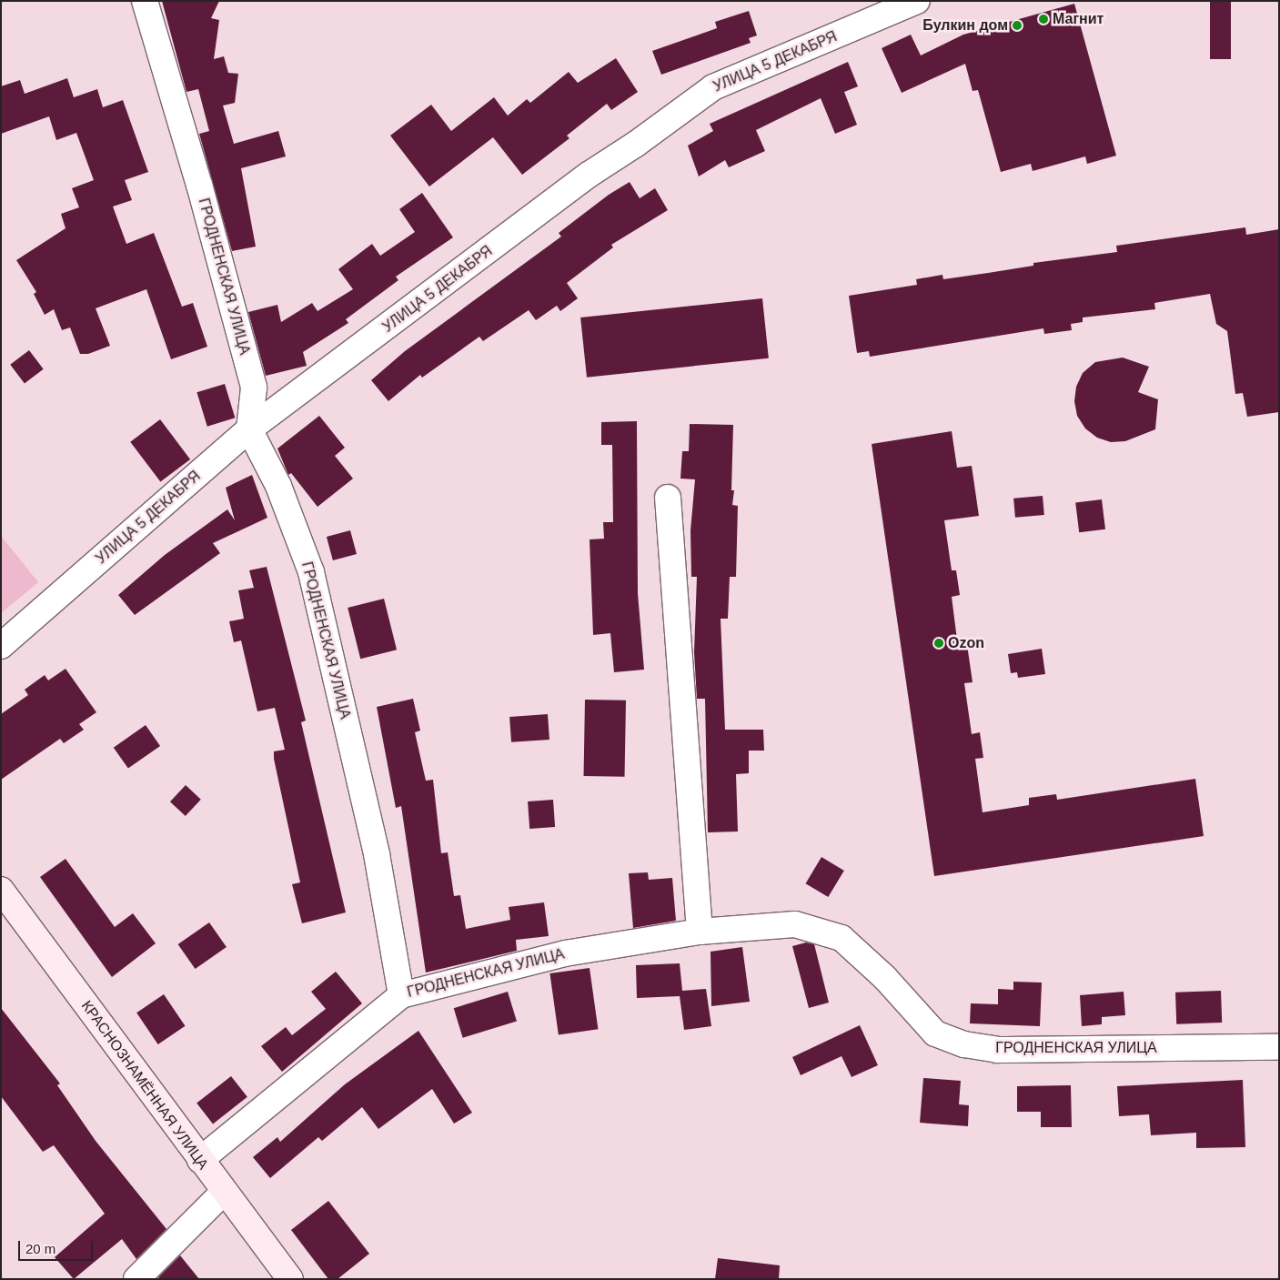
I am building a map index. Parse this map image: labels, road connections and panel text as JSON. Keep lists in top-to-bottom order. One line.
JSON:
{"streets":{"street":["УЛИЦА 5 ДЕКАБРЯ","ГРОДНЕНСКАЯ УЛИЦА","КРАСНОЗНАМЁННАЯ УЛИЦА"]},"crossings":[["УЛИЦА 5 ДЕКАБРЯ","ГРОДНЕНСКАЯ УЛИЦА"]],"places":["Магнит","Булкин дом","Ozon"],"scale_bar":"20 m"}
